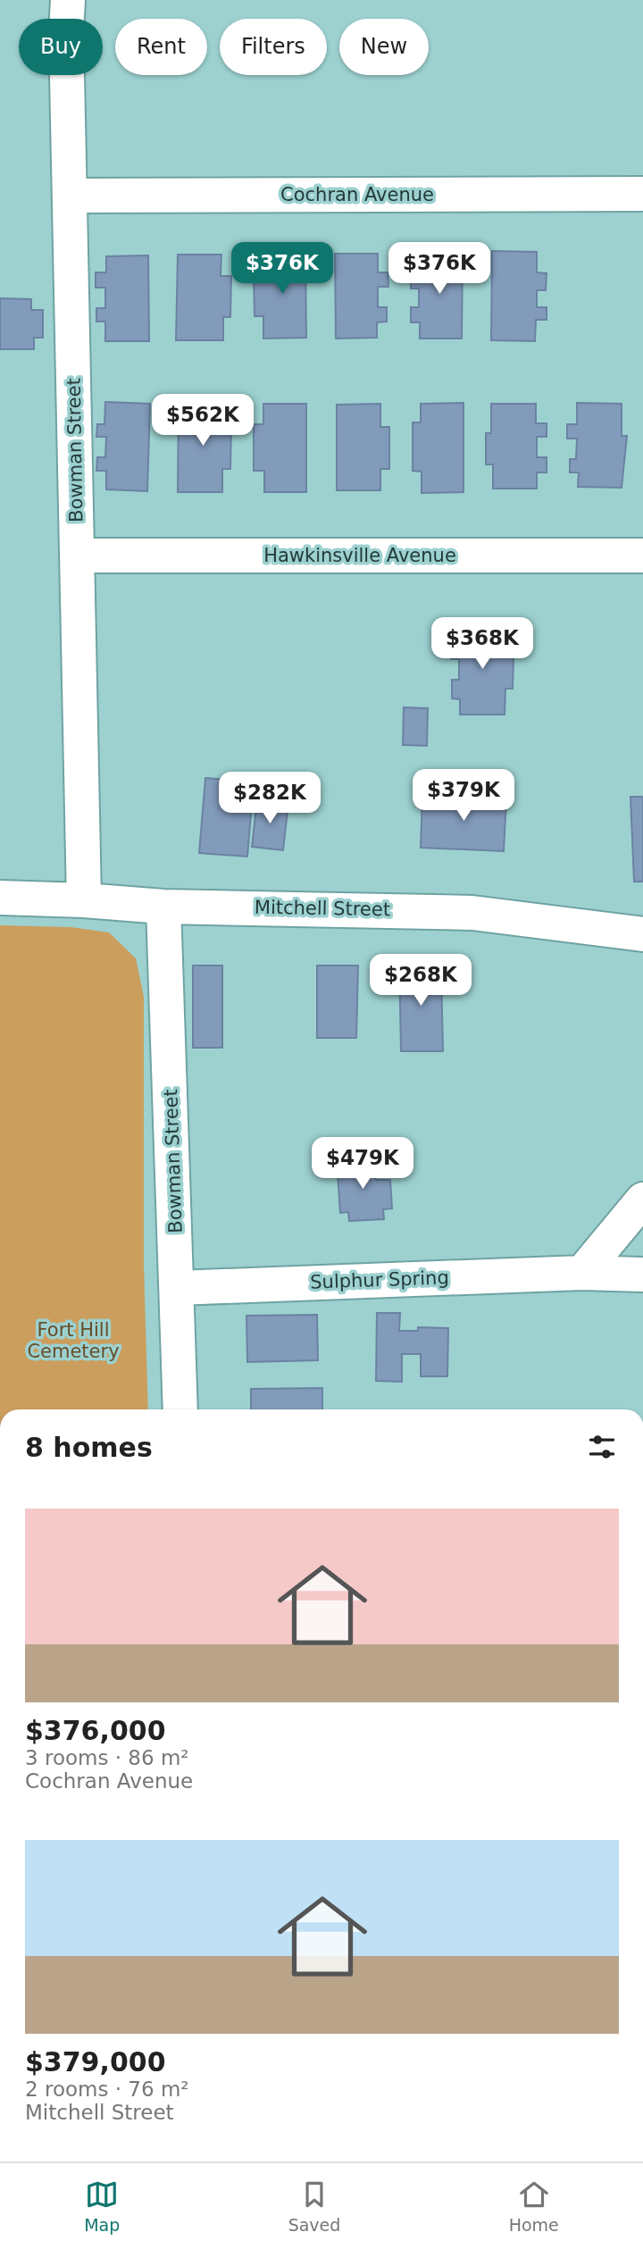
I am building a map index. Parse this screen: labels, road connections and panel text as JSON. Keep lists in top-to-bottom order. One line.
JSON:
{"streets":{"street":["Cochran Avenue","Bowman Street","Hawkinsville Avenue","Mitchell Street","Sulphur Spring"]},"crossings":[["Cochran Avenue","Bowman Street"],["Bowman Street","Hawkinsville Avenue"],["Bowman Street","Mitchell Street"],["Bowman Street","Sulphur Spring"]],"parks":["Fort Hill Cemetery"],"page":{"chip":["Buy","Rent","Filters","New"],"price":["$376K","$376K","$562K","$368K","$379K","$282K","$268K","$479K"],"heading":"8 homes","list":[{"name":"$376,000","note":"3 rooms · 86 m² · Cochran Avenue"},{"name":"$379,000","note":"2 rooms · 76 m² · Mitchell Street"}],"tabs":["Map","Saved","Home"]}}
